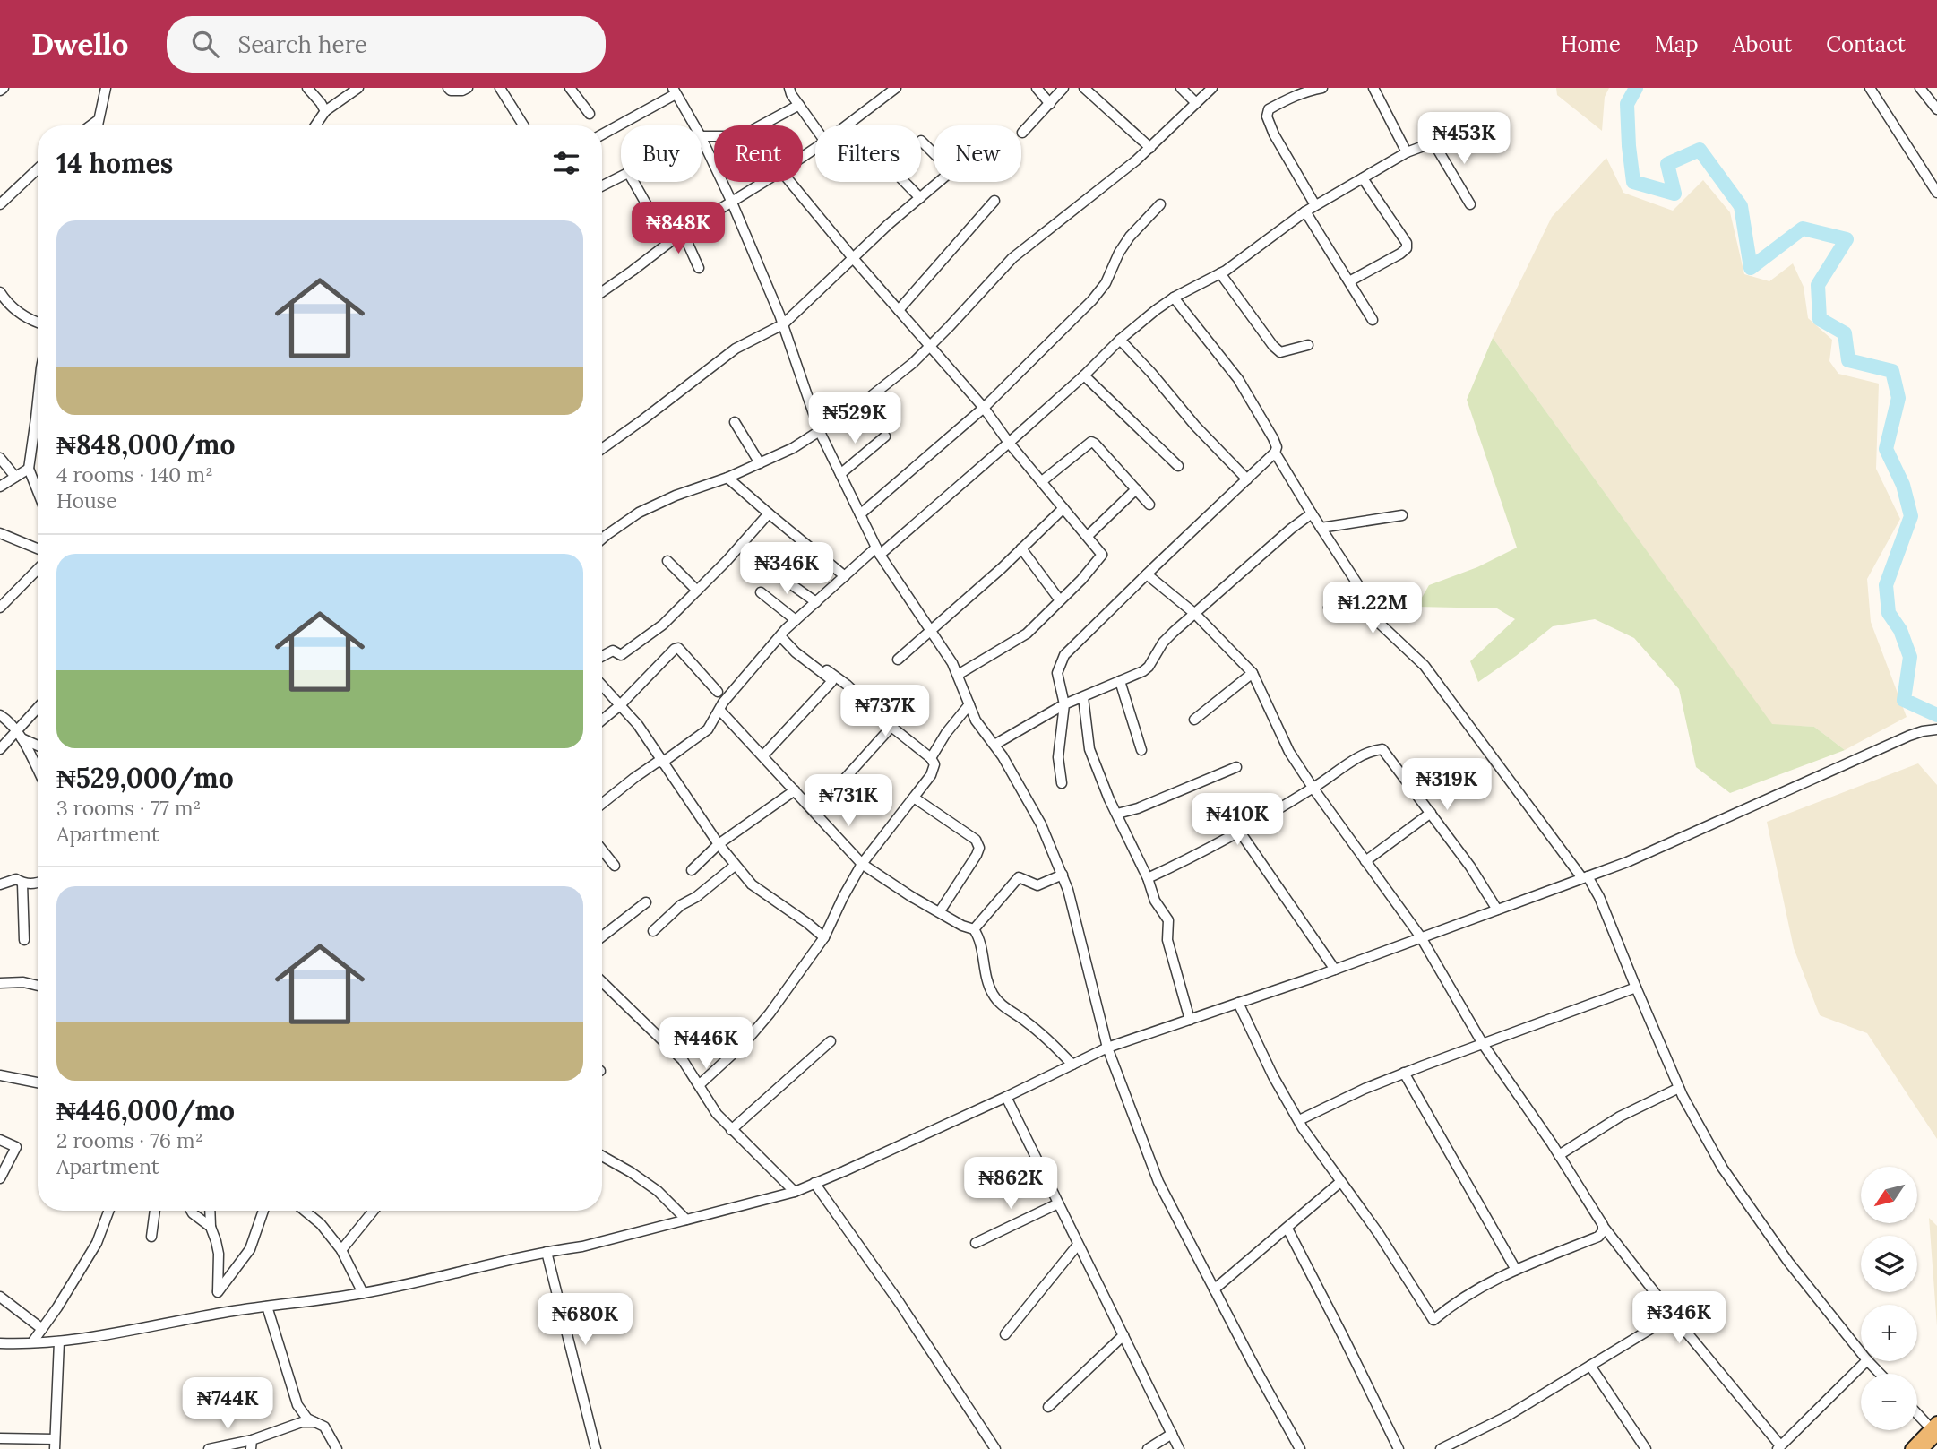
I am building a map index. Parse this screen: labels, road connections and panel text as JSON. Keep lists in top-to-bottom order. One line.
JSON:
{"north":"bottom left","page":{"header":"Dwello","search":"Search here","nav":["Home","Map","About","Contact"],"price":["₦453K","₦848K","₦529K","₦346K","₦1.22M","₦737K","₦319K","₦731K","₦410K","₦446K","₦862K","₦346K","₦680K","₦744K"],"chip":["Buy","Rent","Filters","New"],"heading":"14 homes","list":[{"name":"₦848,000/mo","note":"4 rooms · 140 m² · House"},{"name":"₦529,000/mo","note":"3 rooms · 77 m² · Apartment"},{"name":"₦446,000/mo","note":"2 rooms · 76 m² · Apartment"}],"map_buttons":["+","−"]}}
